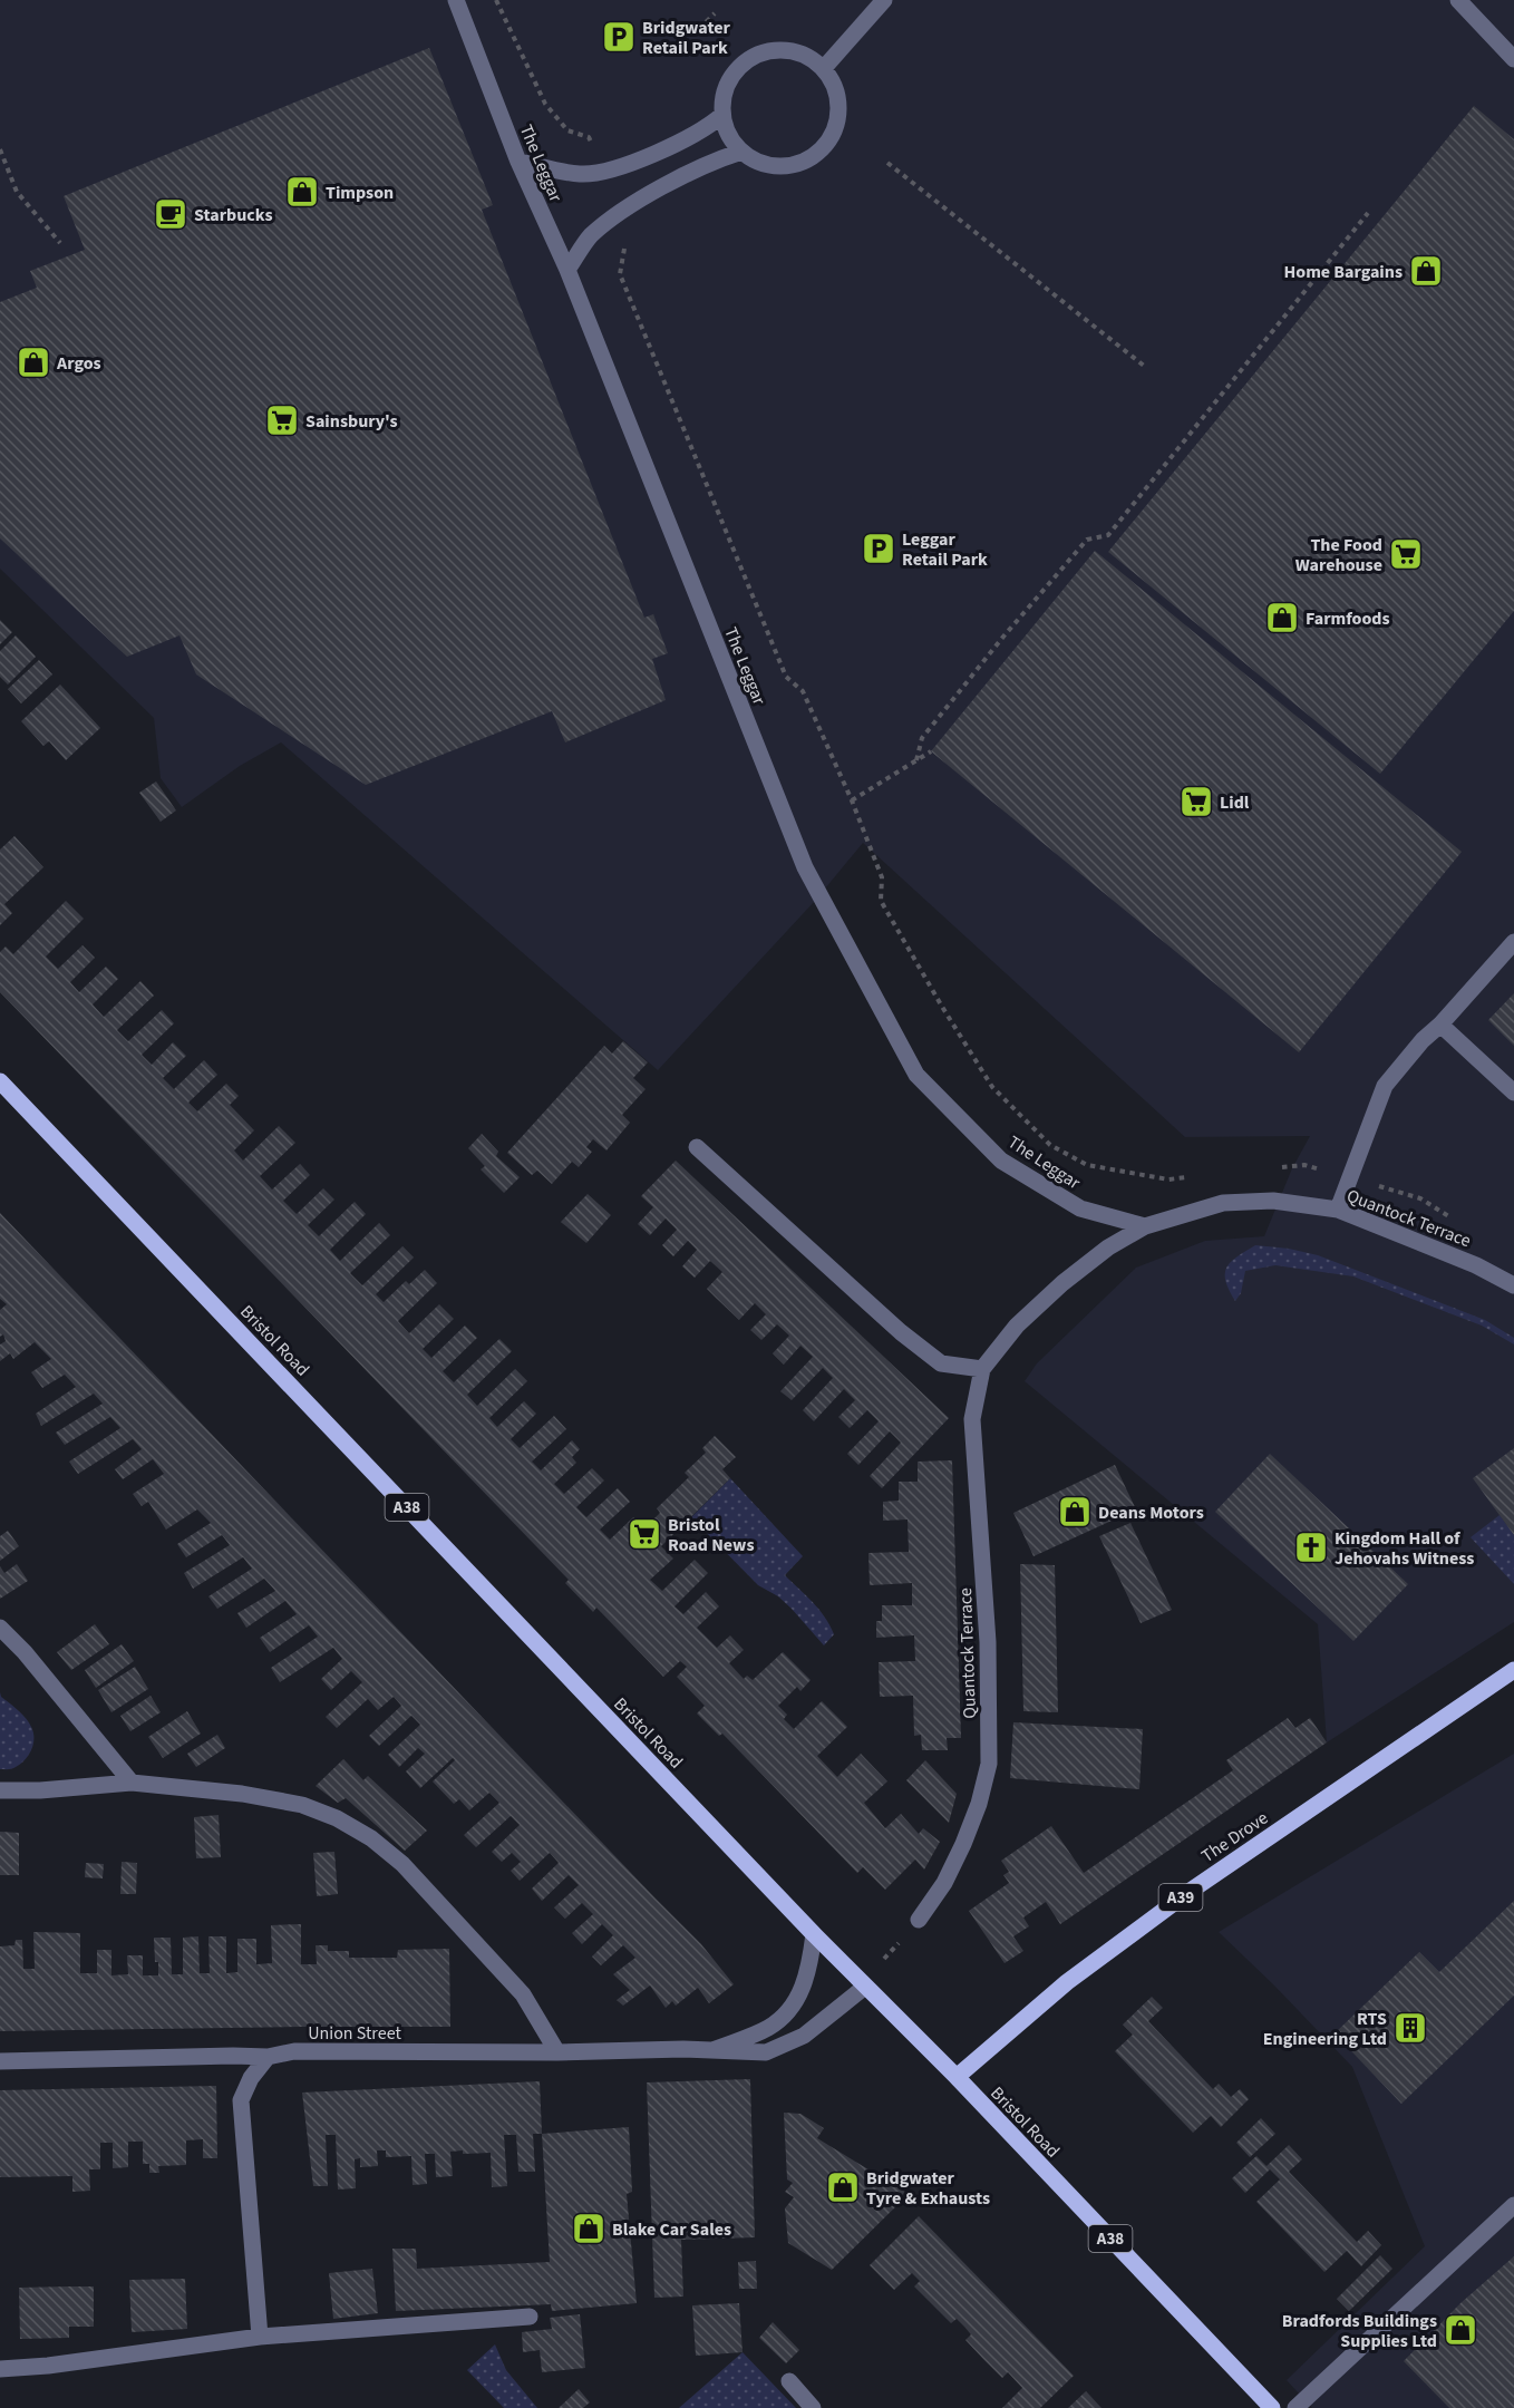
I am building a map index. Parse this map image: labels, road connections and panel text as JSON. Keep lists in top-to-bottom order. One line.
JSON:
{"streets":{"main road":["Bristol Road","A38","The Drove","A39"],"street":["The Leggar","Quantock Terrace","Union Street"]},"crossings":[["The Leggar","Quantock Terrace"],["Bristol Road","The Drove"],["Bristol Road","Union Street"]],"places":{"parking":["Bridgwater Retail Park","Leggar Retail Park"],"shop":["Timpson","Home Bargains","Argos","Farmfoods","Deans Motors","Bridgwater Tyre & Exhausts","Blake Car Sales","Bradfords Buildings Supplies Ltd"],"cafe":["Starbucks"],"supermarket":["Sainsbury's","The Food Warehouse","Lidl","Bristol Road News"],"church":["Kingdom Hall of Jehovahs Witness"],"building":["RTS Engineering Ltd"]}}
